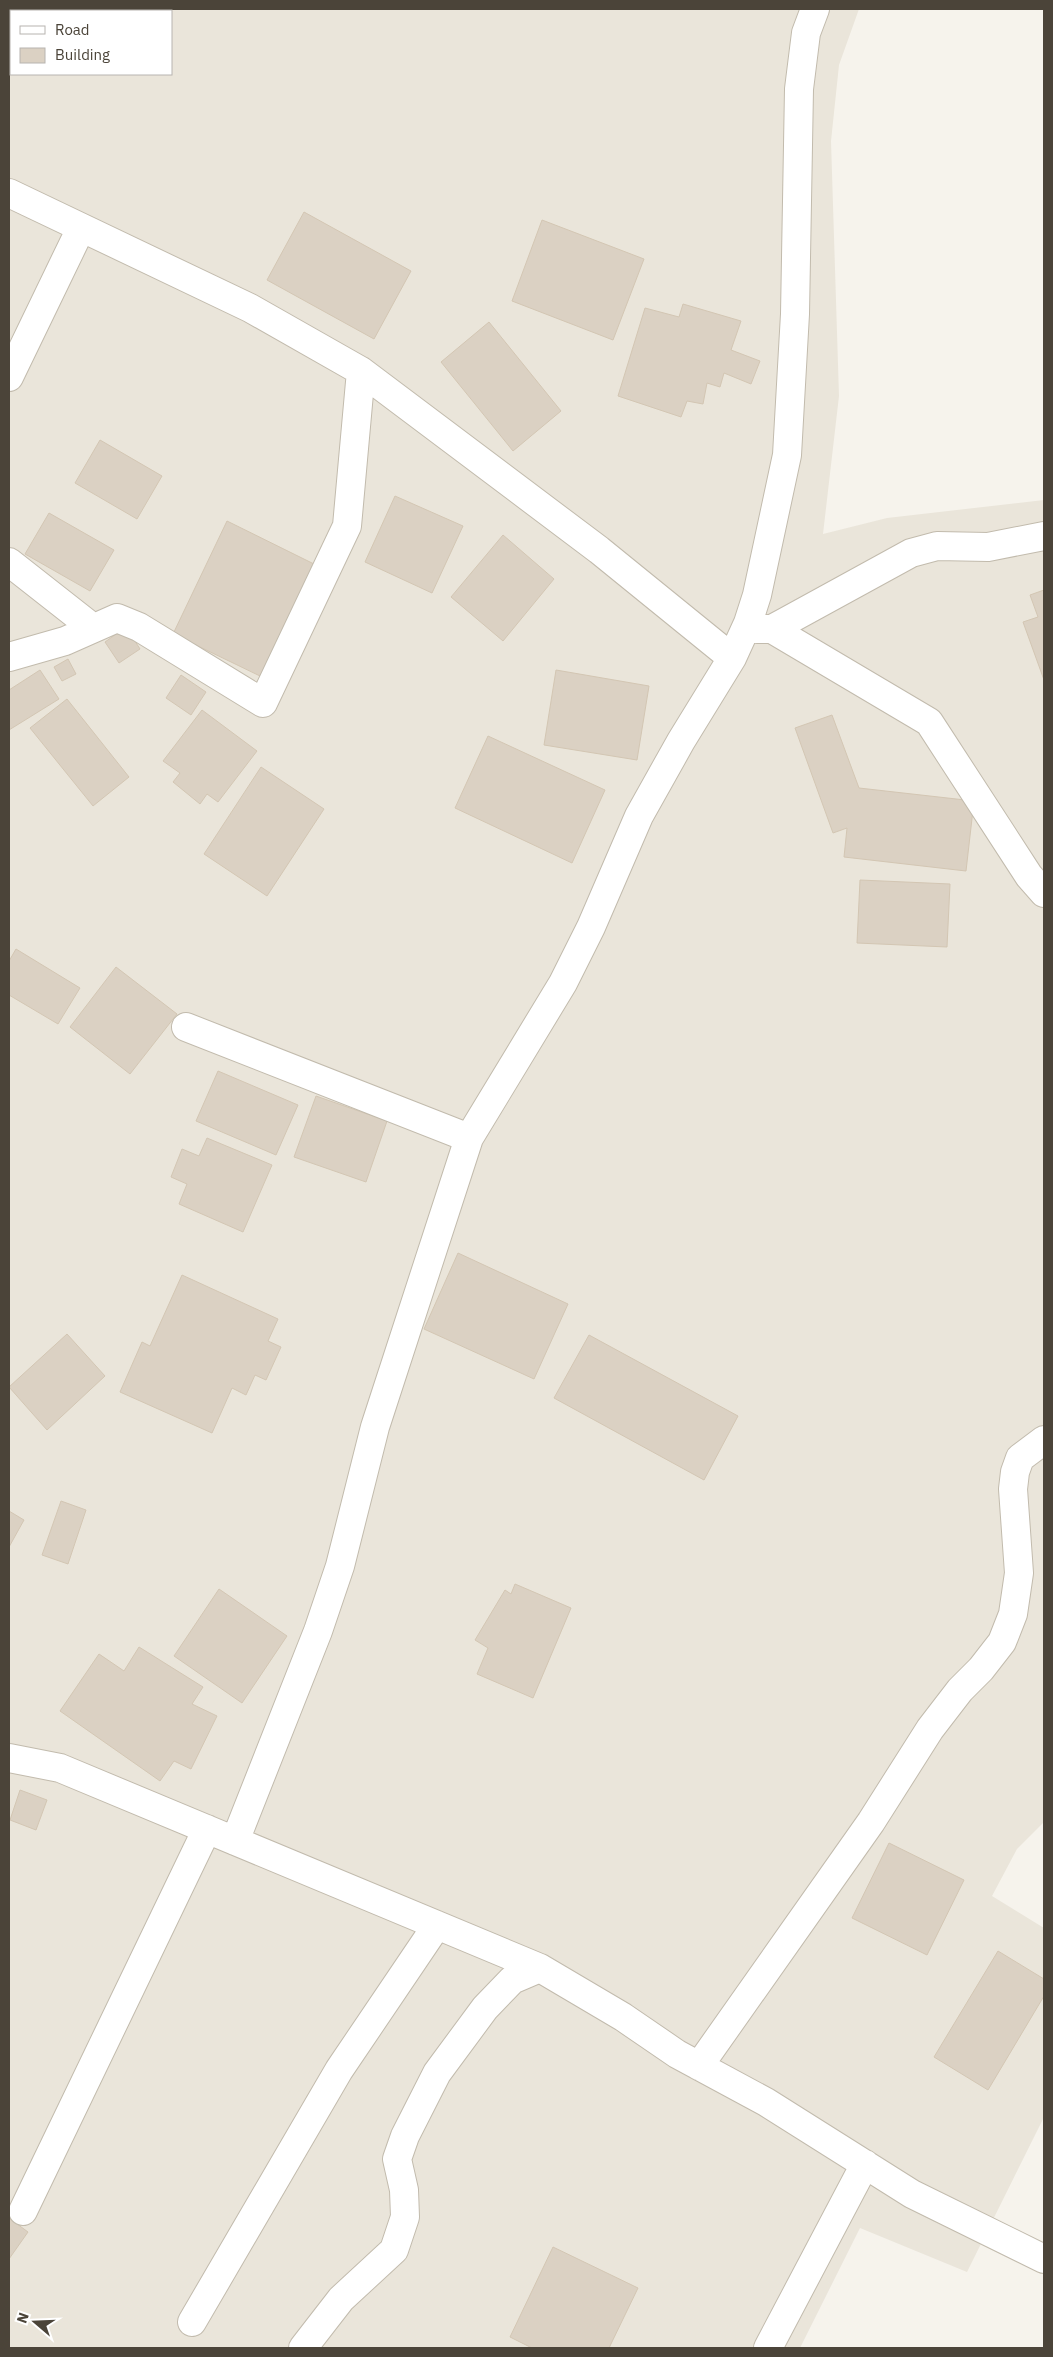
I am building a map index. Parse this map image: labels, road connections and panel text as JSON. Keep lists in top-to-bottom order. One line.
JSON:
{"legend":["Road","Building"],"north":"left"}
